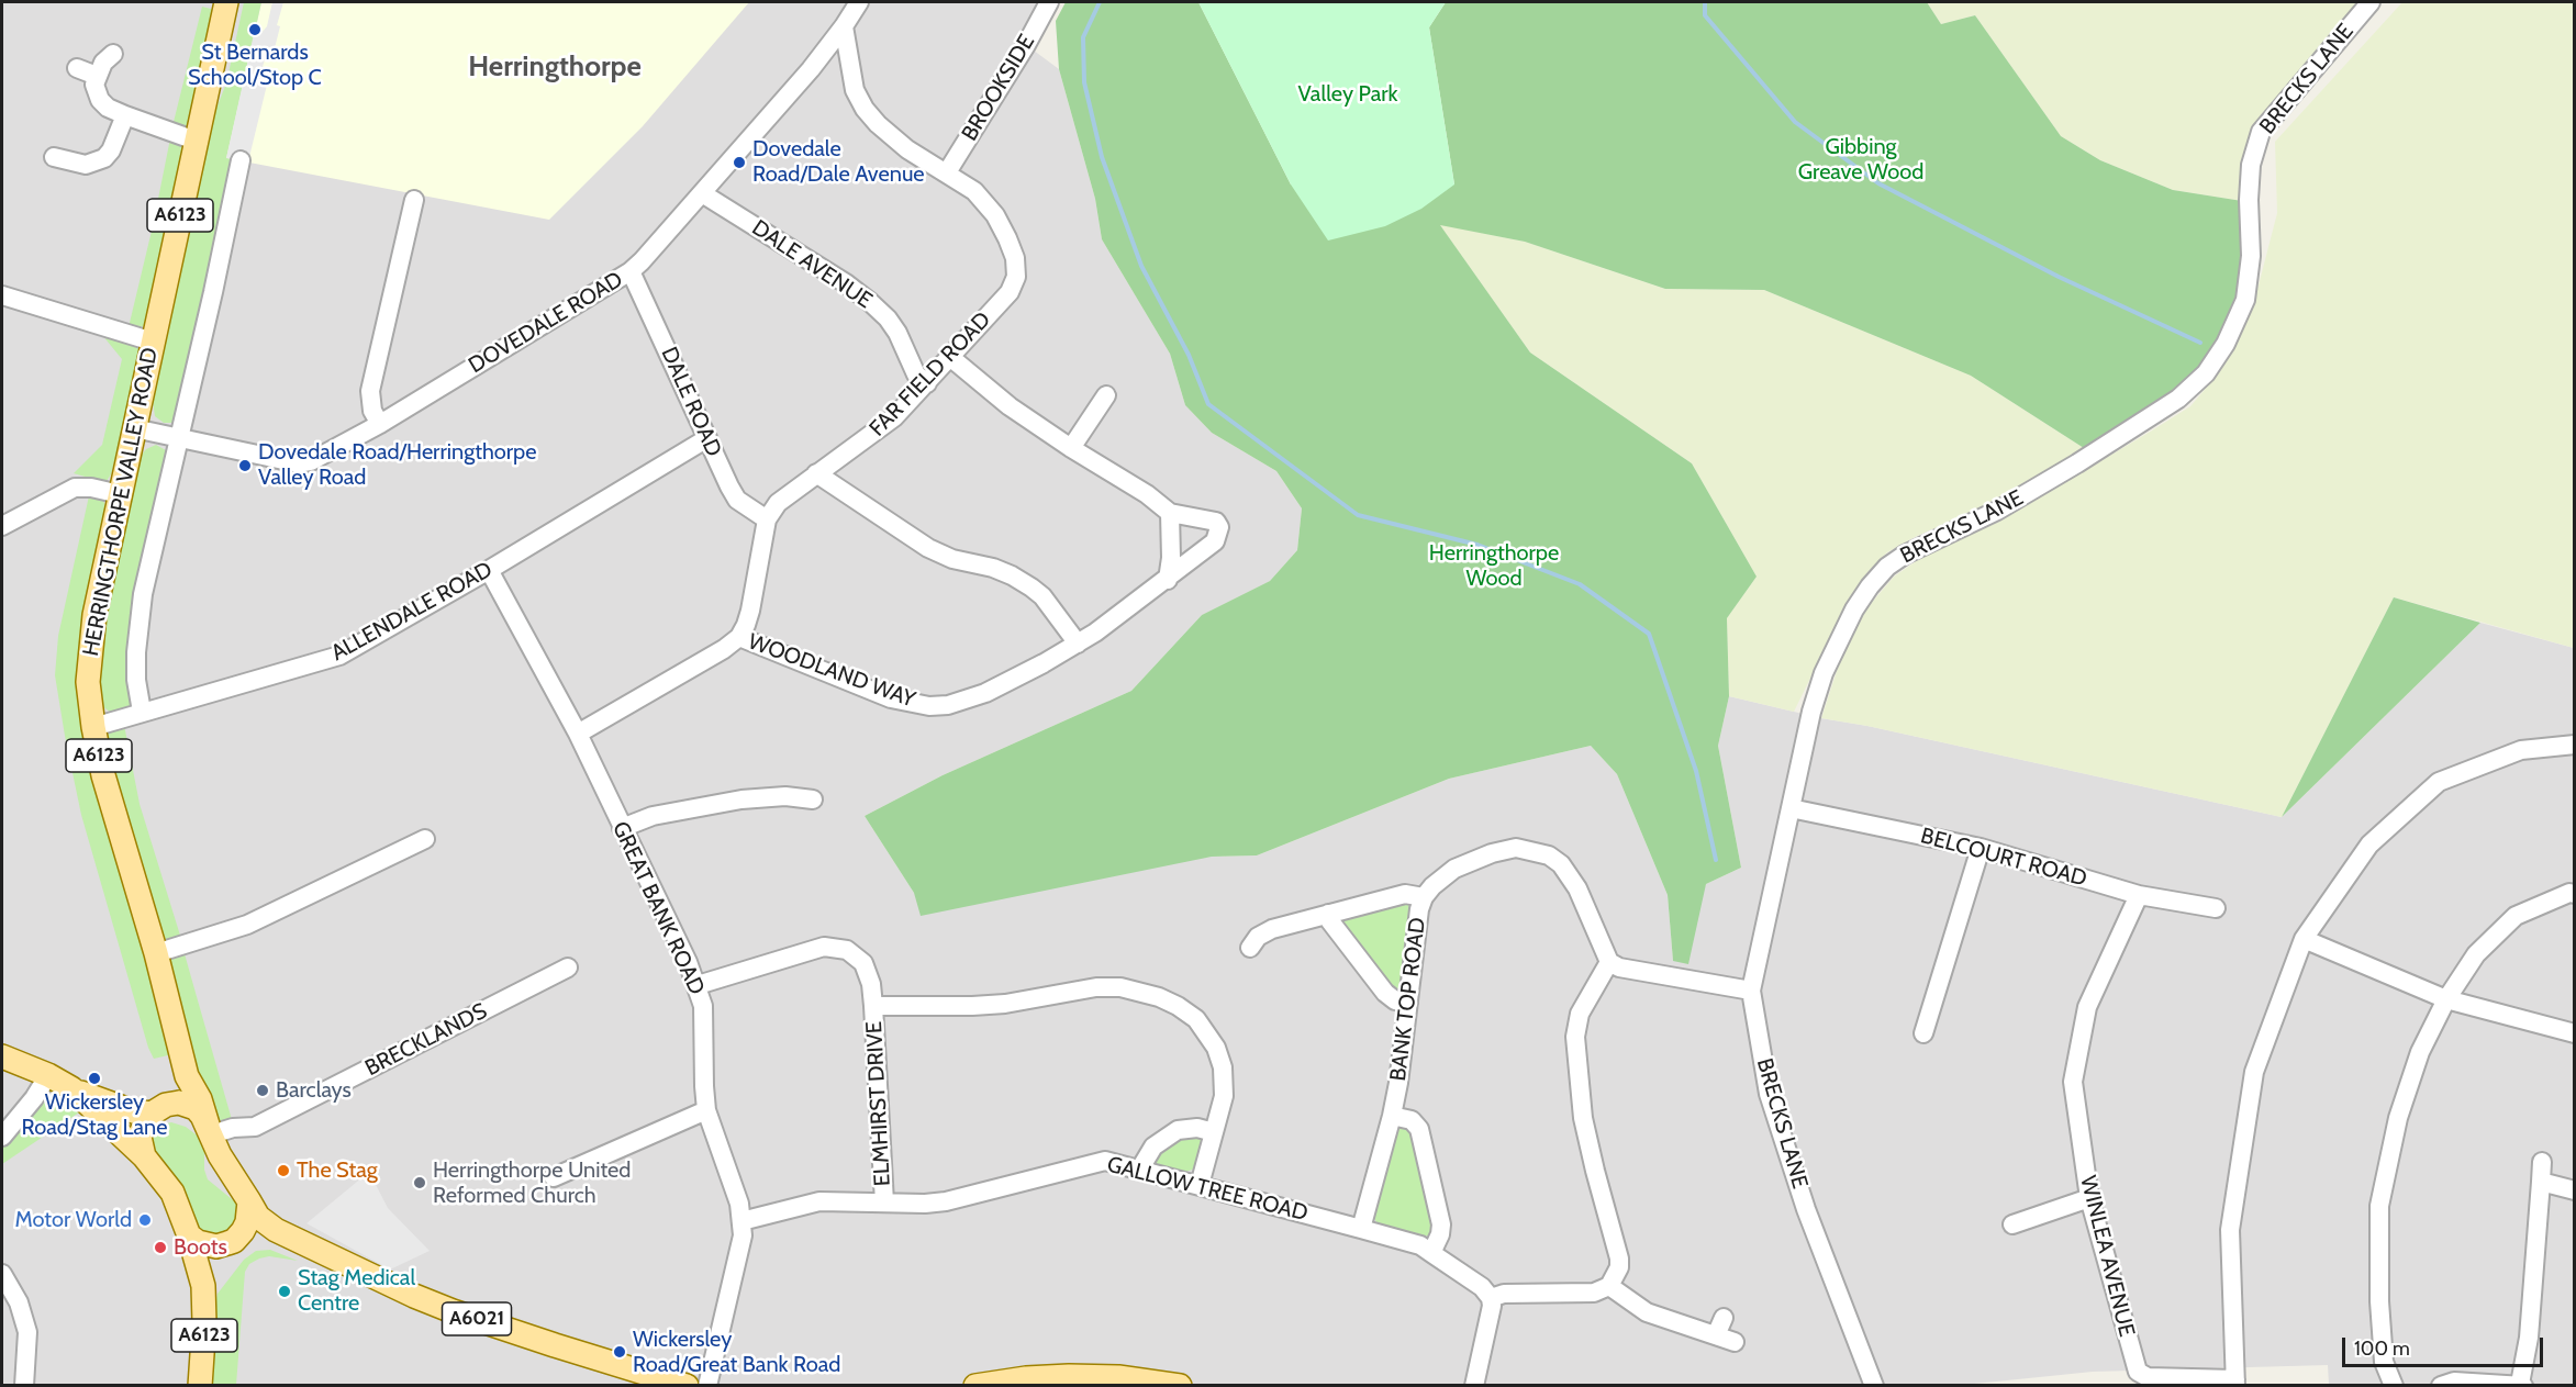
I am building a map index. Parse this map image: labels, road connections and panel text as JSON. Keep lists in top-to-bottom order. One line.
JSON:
{"streets":{"main road":["A6123","HERRINGTHORPE VALLEY ROAD","A6021"],"street":["BRECKS LANE","BROOKSIDE","DALE AVENUE","DOVEDALE ROAD","FAR FIELD ROAD","DALE ROAD","ALLENDALE ROAD","WOODLAND WAY","BELCOURT ROAD","GREAT BANK ROAD","BANK TOP ROAD","BRECKLANDS","ELMHIRST DRIVE","GALLOW TREE ROAD","WINLEA AVENUE"]},"crossings":[["BRECKS LANE","BELCOURT ROAD"],["BROOKSIDE","FAR FIELD ROAD"],["A6123","A6021"],["DALE AVENUE","DOVEDALE ROAD"],["DALE AVENUE","FAR FIELD ROAD"],["DOVEDALE ROAD","FAR FIELD ROAD"],["DOVEDALE ROAD","DALE ROAD"],["DOVEDALE ROAD","HERRINGTHORPE VALLEY ROAD"],["FAR FIELD ROAD","DALE ROAD"],["FAR FIELD ROAD","WOODLAND WAY"],["DALE ROAD","ALLENDALE ROAD"],["HERRINGTHORPE VALLEY ROAD","ALLENDALE ROAD"],["HERRINGTHORPE VALLEY ROAD","BRECKLANDS"],["HERRINGTHORPE VALLEY ROAD","A6021"],["ALLENDALE ROAD","GREAT BANK ROAD"],["BELCOURT ROAD","WINLEA AVENUE"],["GREAT BANK ROAD","ELMHIRST DRIVE"],["GREAT BANK ROAD","GALLOW TREE ROAD"],["BANK TOP ROAD","GALLOW TREE ROAD"],["BRECKLANDS","A6021"],["ELMHIRST DRIVE","GALLOW TREE ROAD"]],"districts":["Herringthorpe"],"parks":["Valley Park","Gibbing Greave Wood","Herringthorpe Wood"],"places":["St Bernards School/Stop C","Dovedale Road/Dale Avenue","Dovedale Road/Herringthorpe Valley Road","Wickersley Road/Stag Lane","Barclays","The Stag","Herringthorpe United Reformed Church","Motor World","Boots","Stag Medical Centre","Wickersley Road/Great Bank Road"],"scale_bar":"100 m"}
